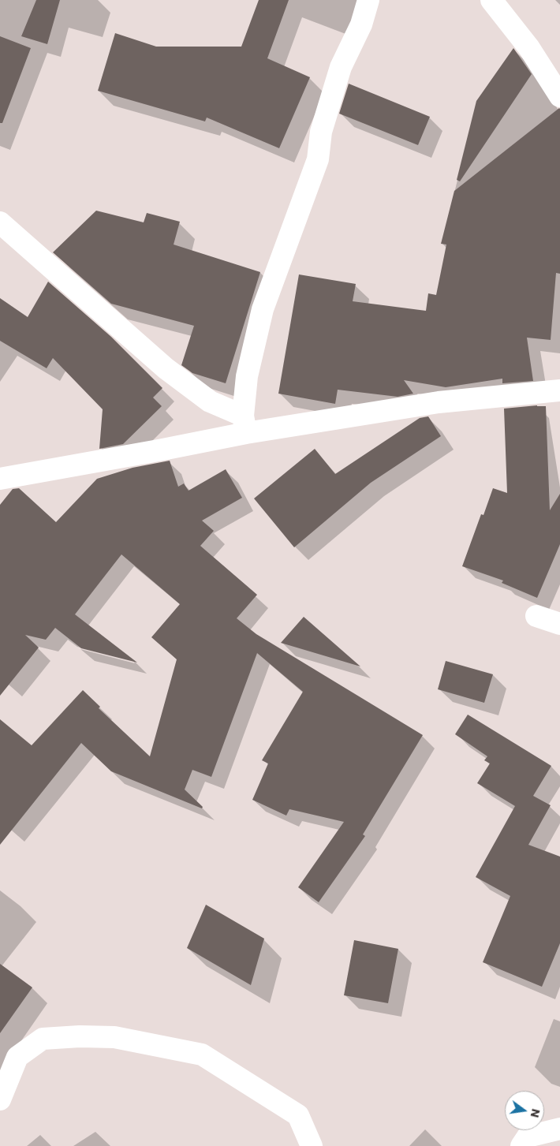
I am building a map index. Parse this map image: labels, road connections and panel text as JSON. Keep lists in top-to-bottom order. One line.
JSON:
{"north":"right"}
